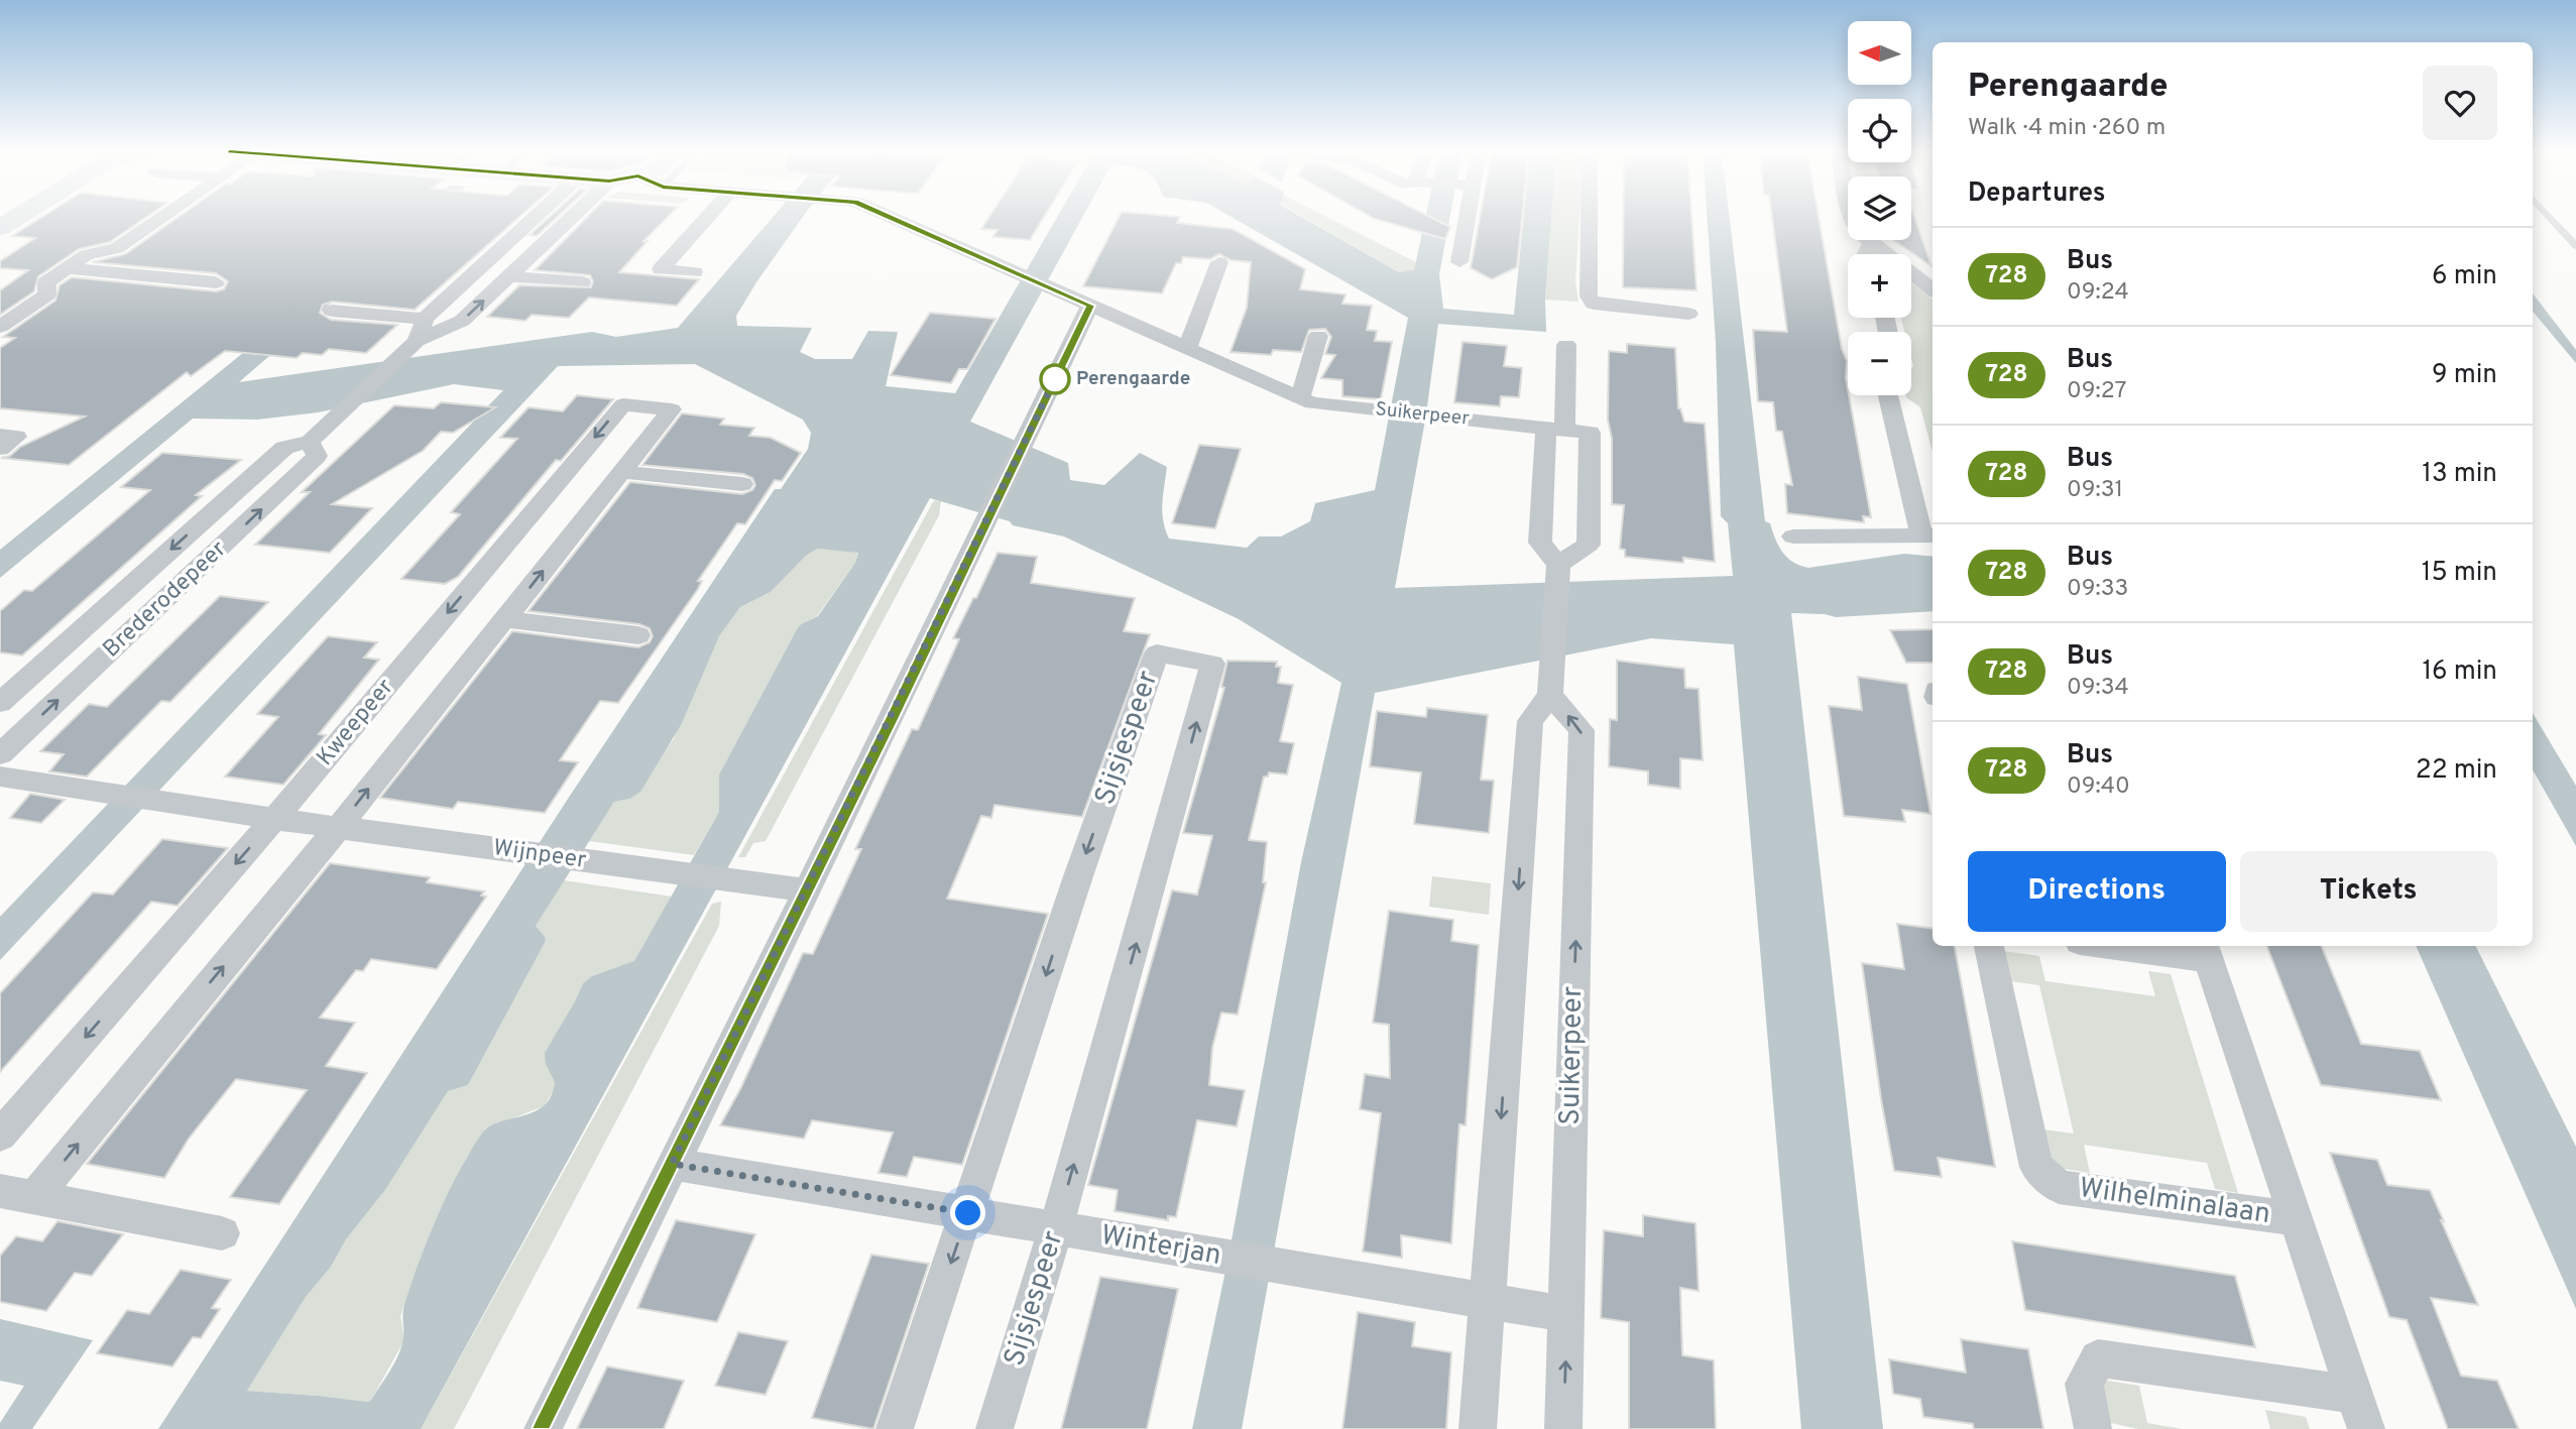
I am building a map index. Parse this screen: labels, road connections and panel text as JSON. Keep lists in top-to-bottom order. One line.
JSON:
{"streets":{"street":["Suikerpeer","Brederodepeer","Kweepeer","Sijsjespeer","Wijnpeer","Wilhelminalaan","Winterjan"]},"crossings":[["Suikerpeer","Winterjan"],["Kweepeer","Wijnpeer"],["Sijsjespeer","Winterjan"]],"places":["Perengaarde"],"lines":["bus line 728"],"north":"left","page":{"map_buttons":["+","−"],"heading":[["Perengaarde","Walk · 4 min · 260 m"],"Departures"],"list":[{"mark":"728","name":"Bus","note":"09:24","value":"6 min"},{"mark":"728","name":"Bus","note":"09:27","value":"9 min"},{"mark":"728","name":"Bus","note":"09:31","value":"13 min"},{"mark":"728","name":"Bus","note":"09:33","value":"15 min"},{"mark":"728","name":"Bus","note":"09:34","value":"16 min"},{"mark":"728","name":"Bus","note":"09:40","value":"22 min"}],"buttons":["Directions","Tickets"]}}
